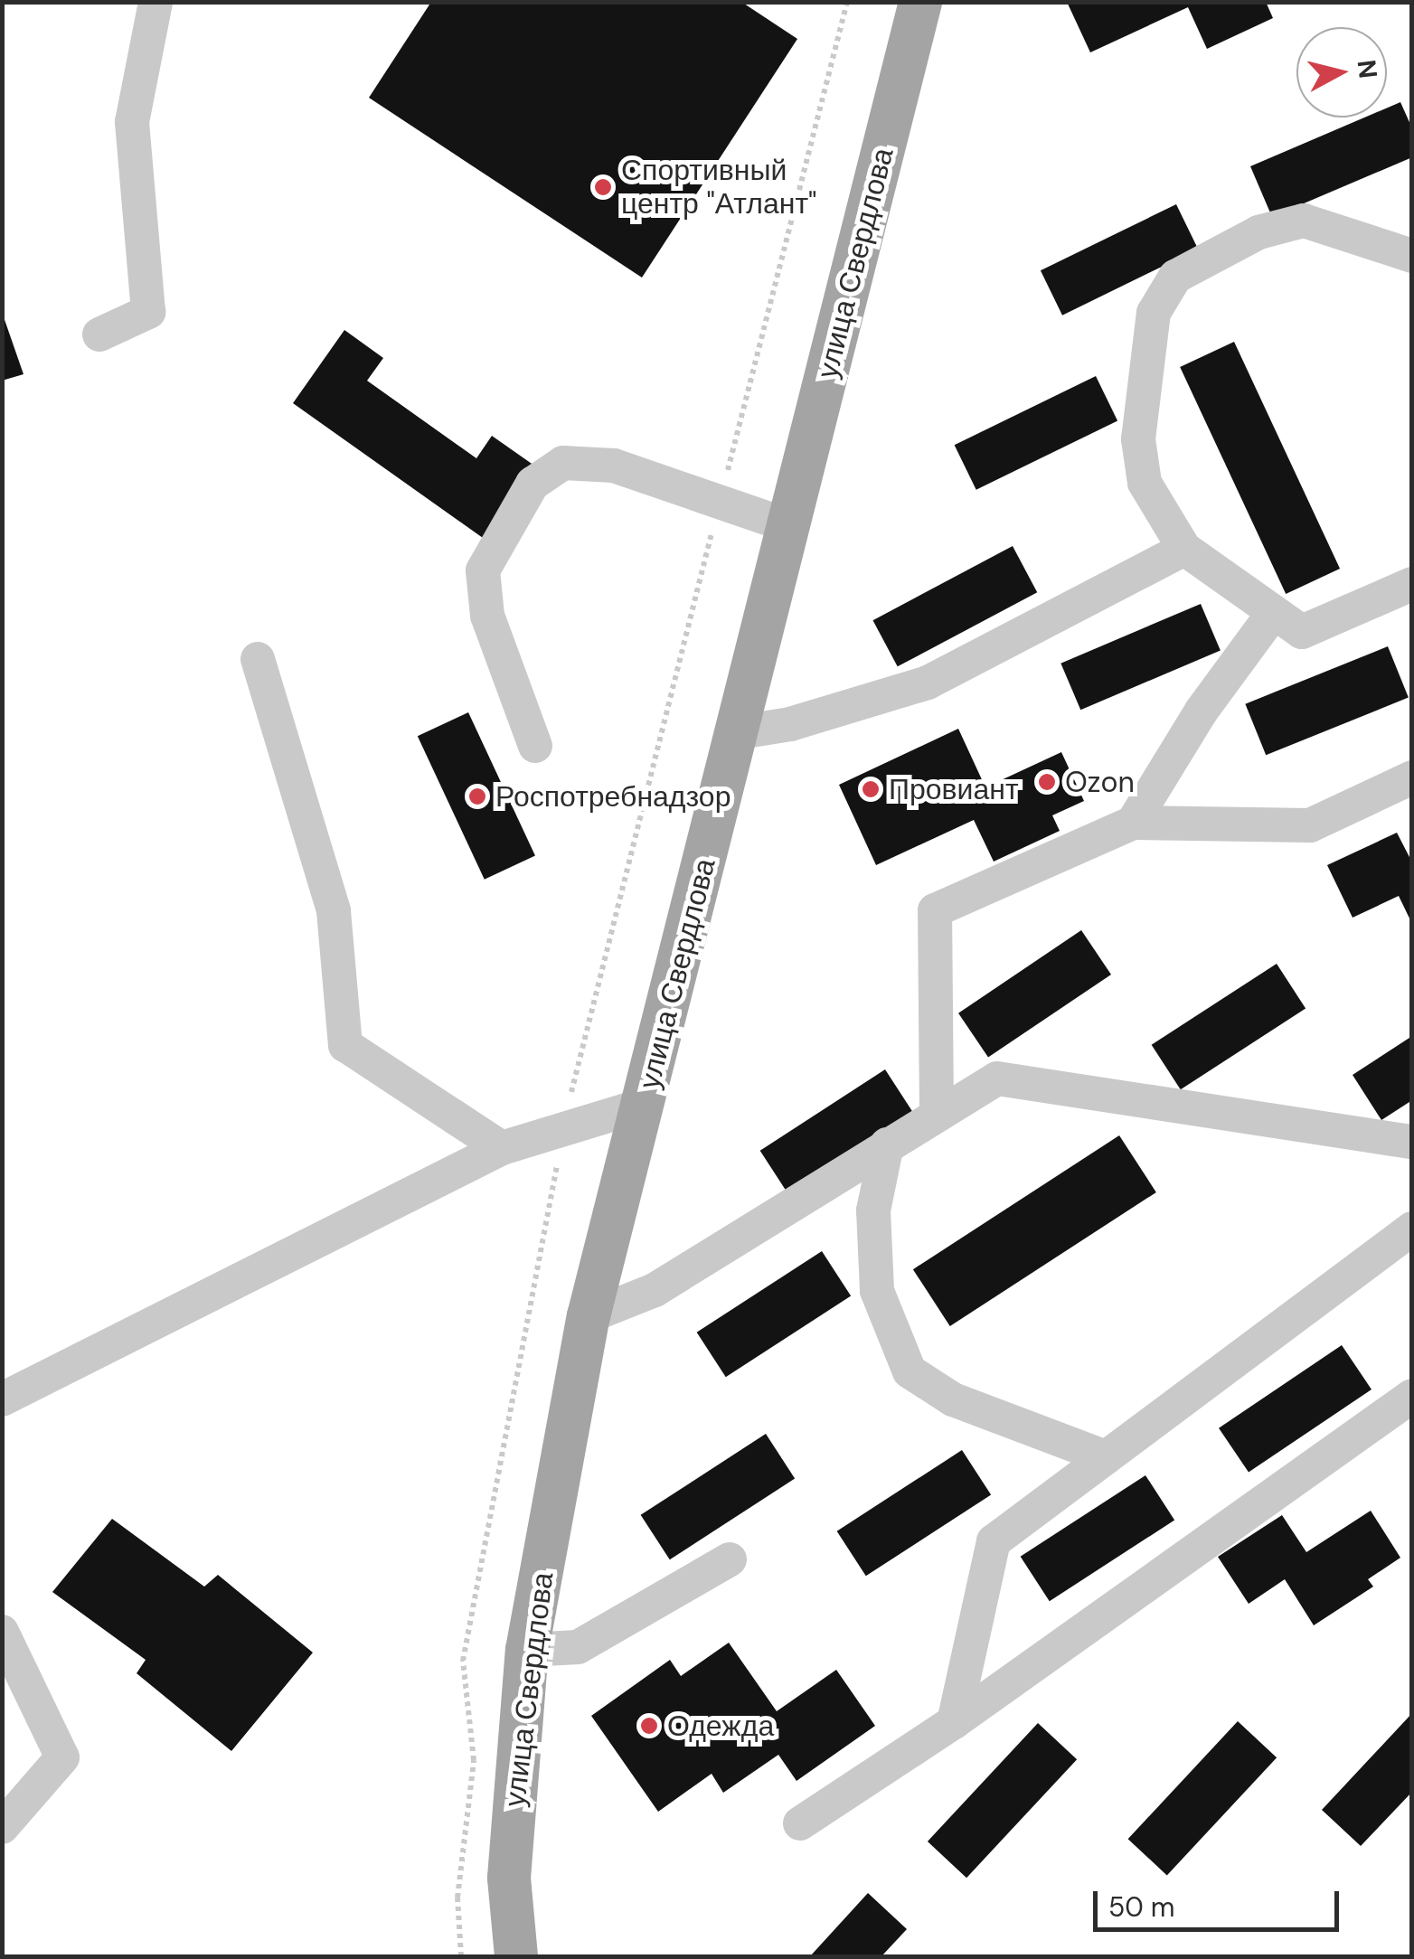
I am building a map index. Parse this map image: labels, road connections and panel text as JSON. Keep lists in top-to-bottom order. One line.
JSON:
{"streets":{"main road":["улица Свердлова"]},"places":["Спортивный центр \"Атлант\"","Ozon","Провиант","Роспотребнадзор","Одежда"],"scale_bar":"50 m","north":"right"}
